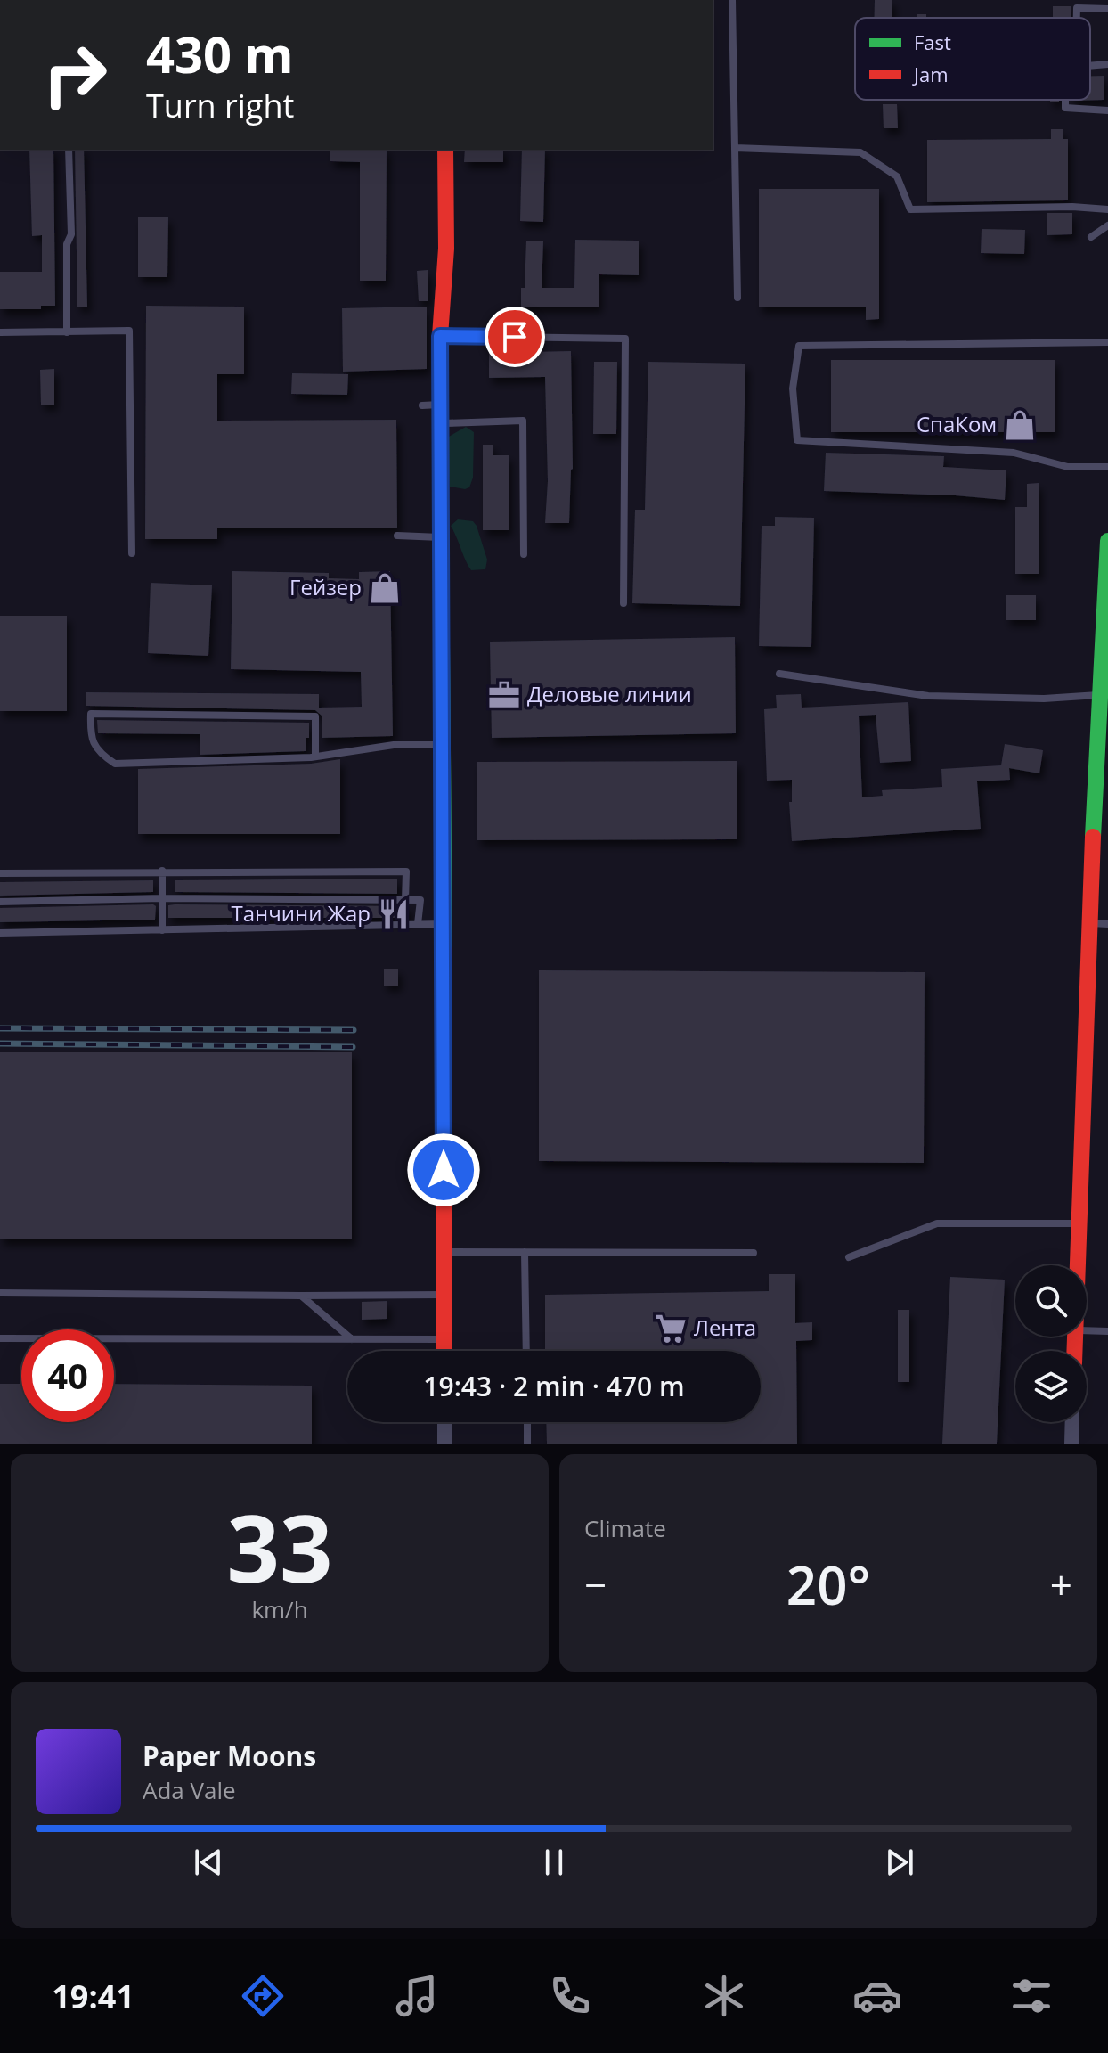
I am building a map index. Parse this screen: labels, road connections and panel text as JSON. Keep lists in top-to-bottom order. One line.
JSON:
{"places":{"shop":["СпаКом","Гейзер"],"office":["Деловые линии"],"restaurant":["Танчини Жар"],"supermarket":["Лента"]},"legend":["Fast","Jam"],"page":{"turn":["430 m","Turn right"],"limit":"40","trip":"19:43 · 2 min · 470 m","tile":[["33","km/h"],"Climate"],"heat":["−","20°","+"],"song":["Paper Moons","Ada Vale"],"tabs":"19:41"}}
